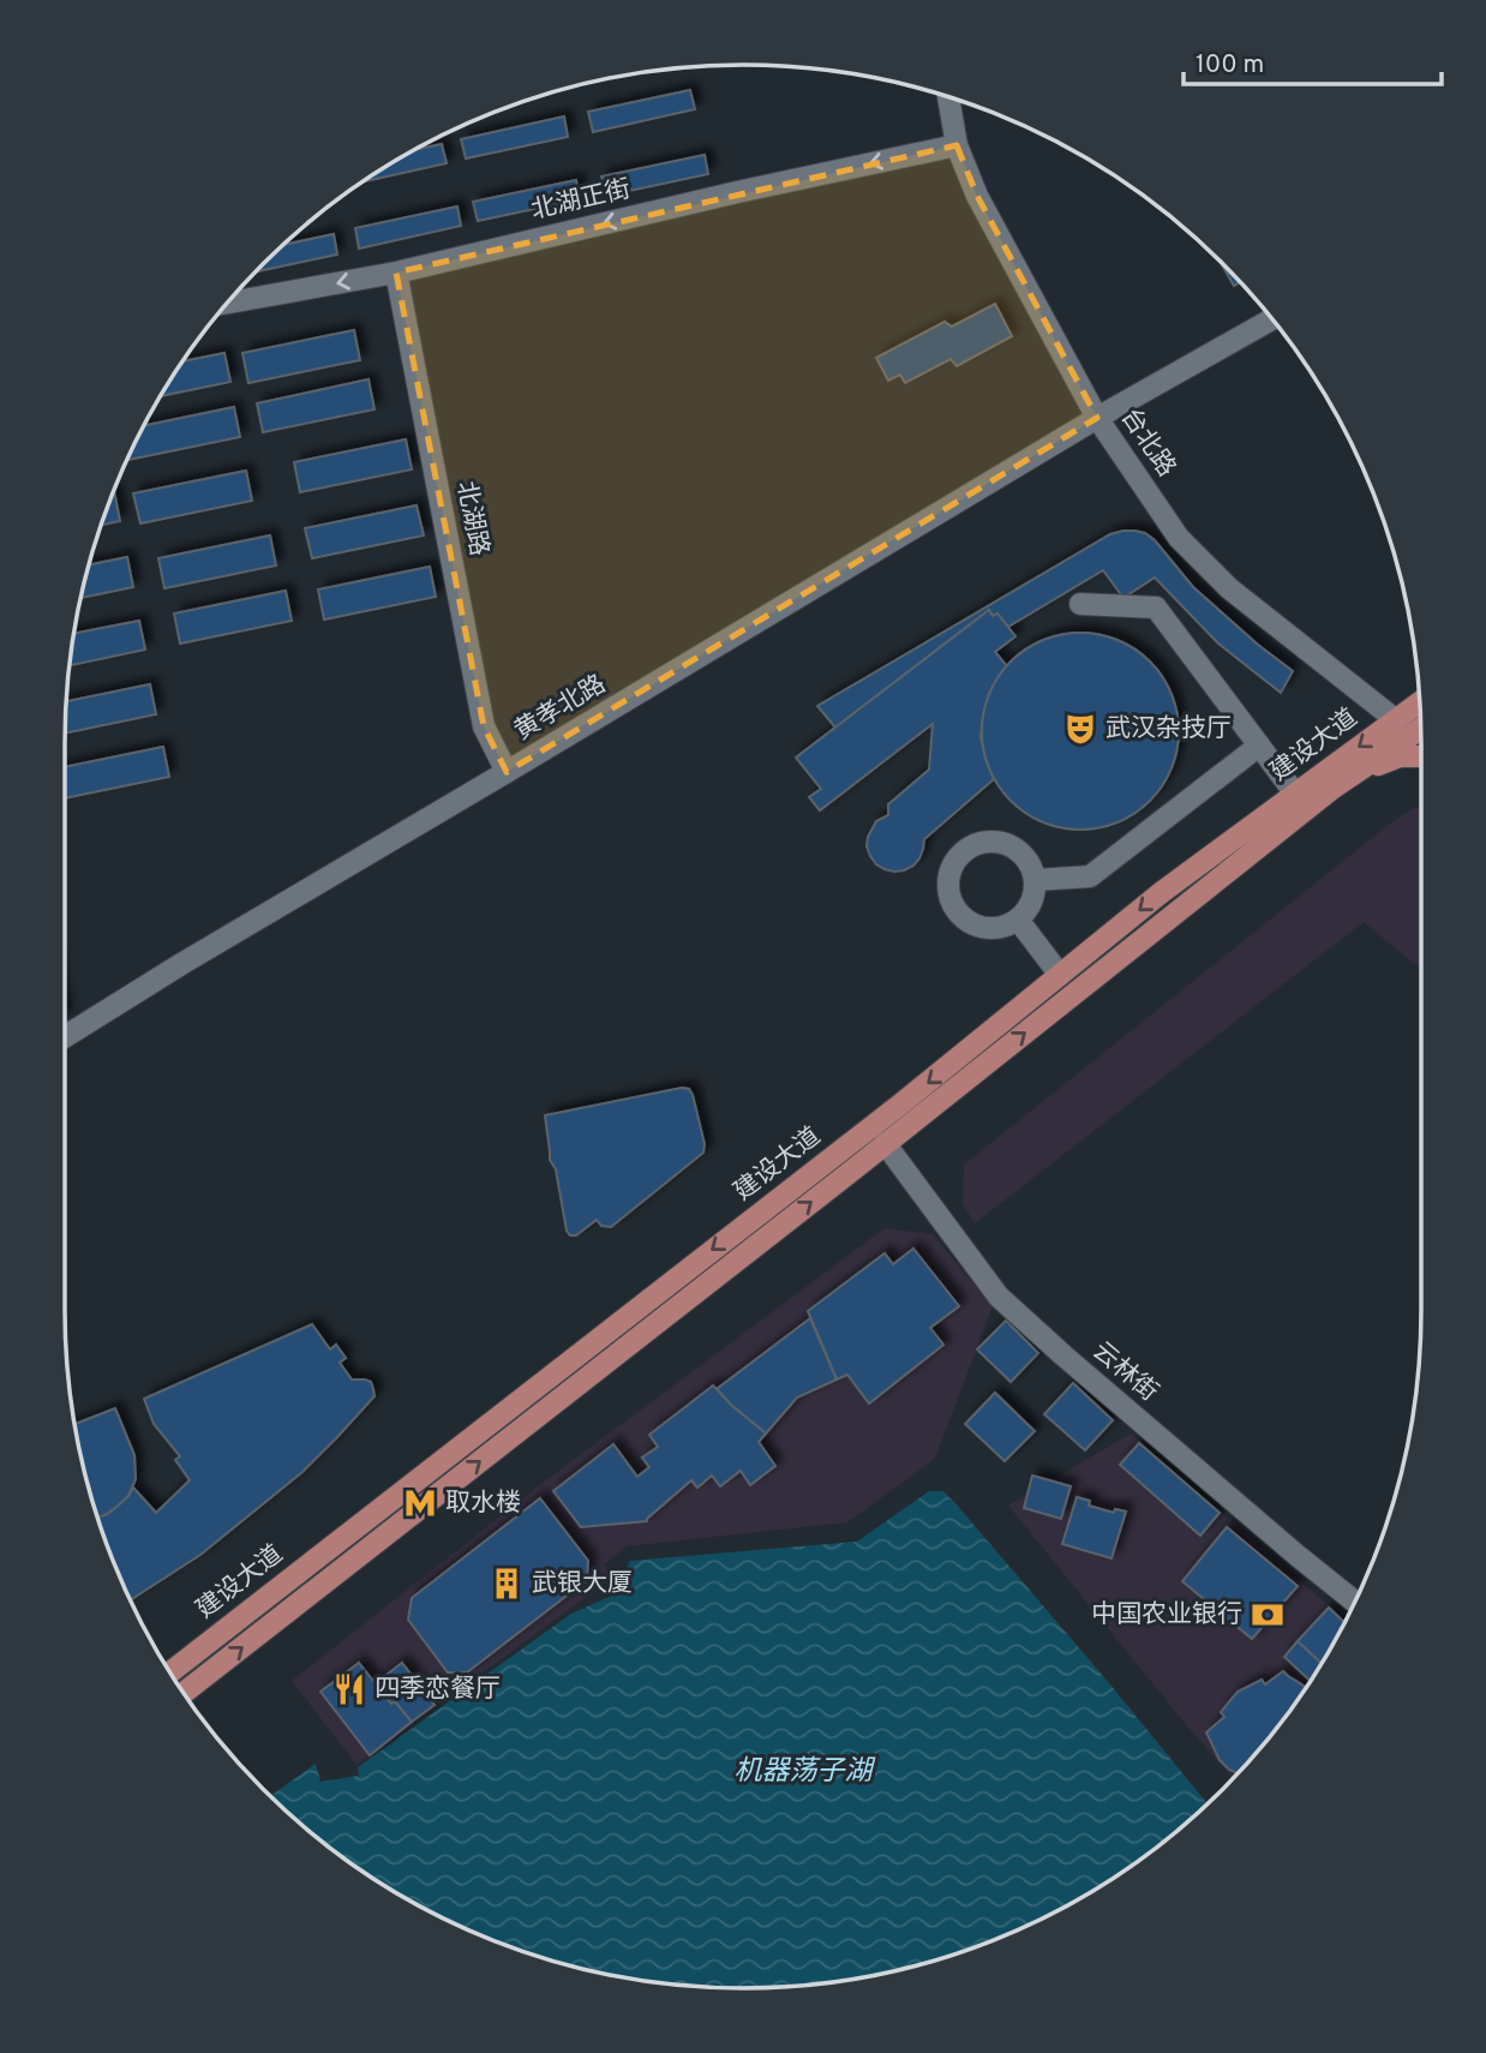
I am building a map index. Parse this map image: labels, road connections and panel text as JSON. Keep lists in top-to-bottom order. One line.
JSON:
{"streets":{"main road":["台北路","建设大道"],"street":["北湖正街","北湖路","黄孝北路","云林街"]},"crossings":[["北湖正街","台北路"],["北湖正街","北湖路"],["台北路","黄孝北路"],["台北路","建设大道"],["北湖路","黄孝北路"],["建设大道","云林街"]],"one_way":["北湖正街"],"water":["机器荡子湖"],"places":{"theatre":["武汉杂技厅"],"metro station":["取水楼"],"building":["武银大厦"],"bank":["中国农业银行"],"restaurant":["四季恋餐厅"]},"scale_bar":"100 m"}
